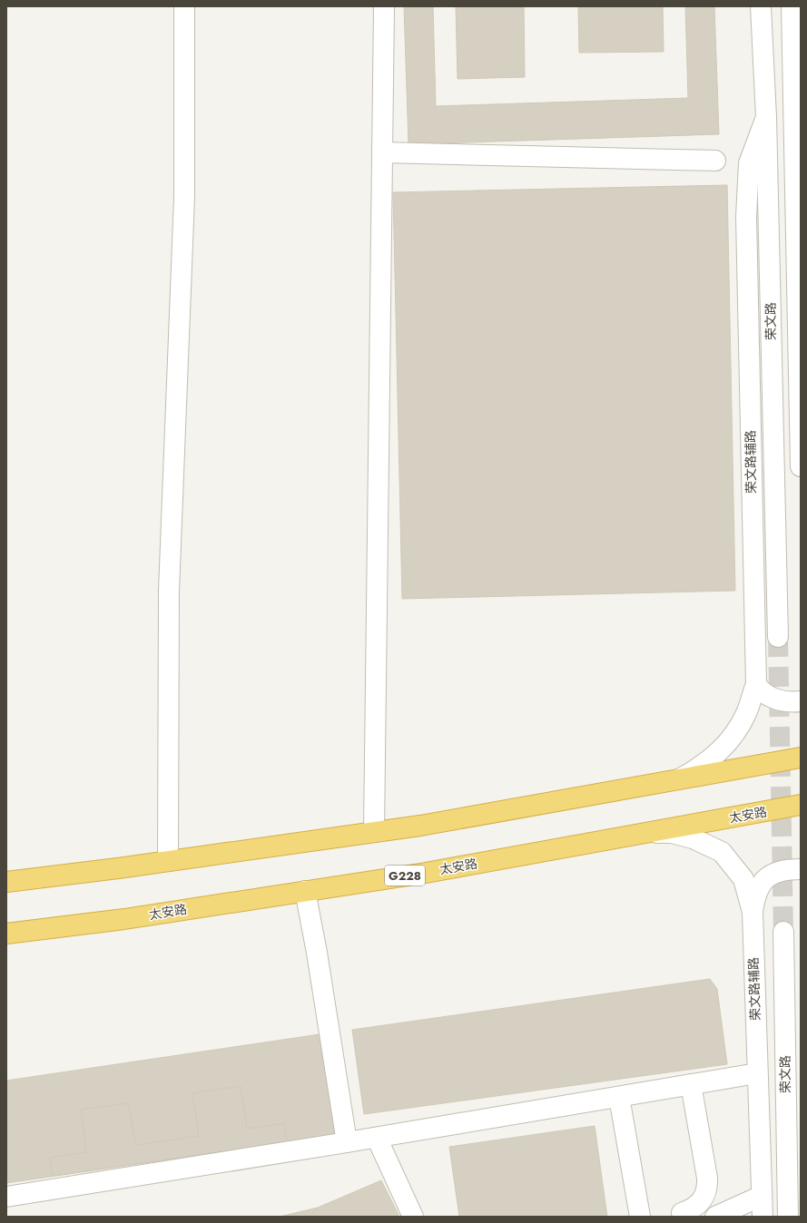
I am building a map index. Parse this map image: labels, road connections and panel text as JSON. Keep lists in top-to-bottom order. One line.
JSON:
{"streets":{"highway":["太安路","G228"],"street":["荣文路","荣文路辅路"]},"crossings":[["荣文路","荣文路辅路"],["荣文路辅路","太安路"]]}
